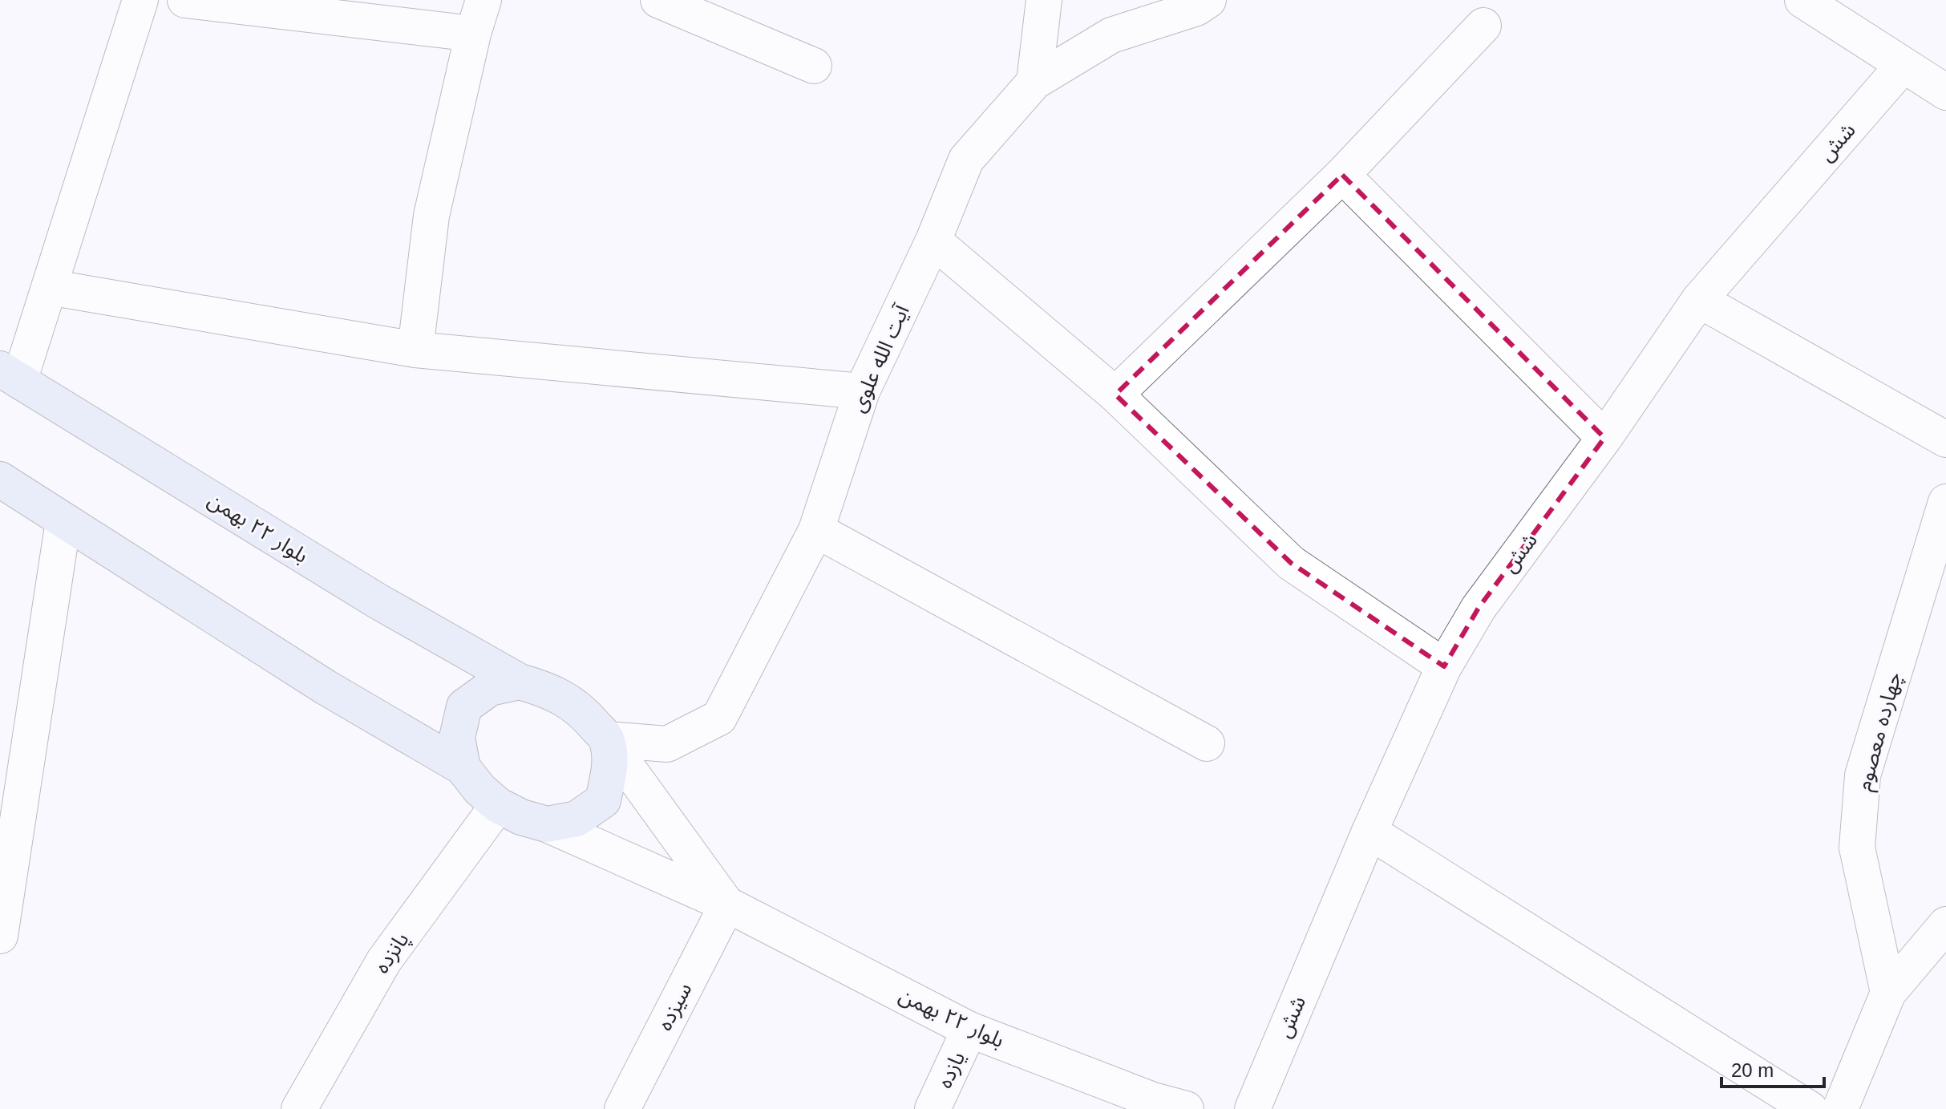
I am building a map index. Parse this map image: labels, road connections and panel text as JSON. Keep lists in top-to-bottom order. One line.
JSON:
{"streets":{"main road":["بلوار ۲۲ بهمن"],"street":["شش","آیت الله علوی","چهارده معصوم","پانزده","سیزده","یازده"]},"crossings":[["آیت الله علوی","بلوار ۲۲ بهمن"],["آیت الله علوی","پانزده"],["بلوار ۲۲ بهمن","پانزده"],["بلوار ۲۲ بهمن","سیزده"],["بلوار ۲۲ بهمن","یازده"]],"scale_bar":"20 m"}
